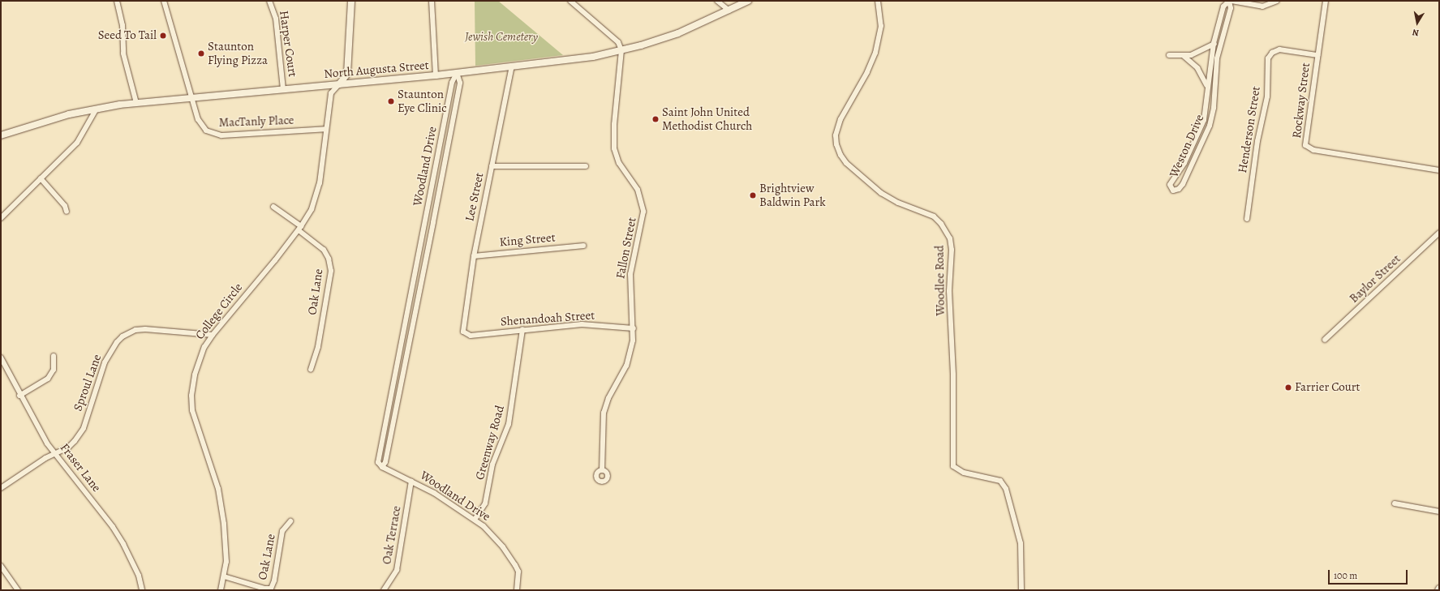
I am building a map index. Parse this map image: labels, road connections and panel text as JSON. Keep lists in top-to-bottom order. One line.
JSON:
{"streets":{"main road":["North Augusta Street"],"street":["Harper Court","Rockway Street","MacTanly Place","Henderson Street","Weston Drive","Woodland Drive","Lee Street","King Street","Fallon Street","Baylor Street","Woodlee Road","Oak Lane","College Circle","Shenandoah Street","Sproul Lane","Greenway Road","Fraser Lane","Oak Terrace"]},"crossings":[["Harper Court","North Augusta Street"],["North Augusta Street","MacTanly Place"],["North Augusta Street","Woodland Drive"],["North Augusta Street","Lee Street"],["North Augusta Street","Fallon Street"],["North Augusta Street","College Circle"],["Rockway Street","Henderson Street"],["MacTanly Place","College Circle"],["Woodland Drive","Greenway Road"],["Woodland Drive","Oak Terrace"],["Lee Street","King Street"],["Lee Street","Shenandoah Street"],["Fallon Street","Shenandoah Street"],["Oak Lane","College Circle"],["College Circle","Sproul Lane"],["Shenandoah Street","Greenway Road"],["Sproul Lane","Fraser Lane"]],"parks":["Jewish Cemetery"],"places":["Seed To Tail","Staunton Flying Pizza","Staunton Eye Clinic","Saint John United Methodist Church","Brightview Baldwin Park","Farrier Court"],"scale_bar":"100 m","north":"bottom"}
